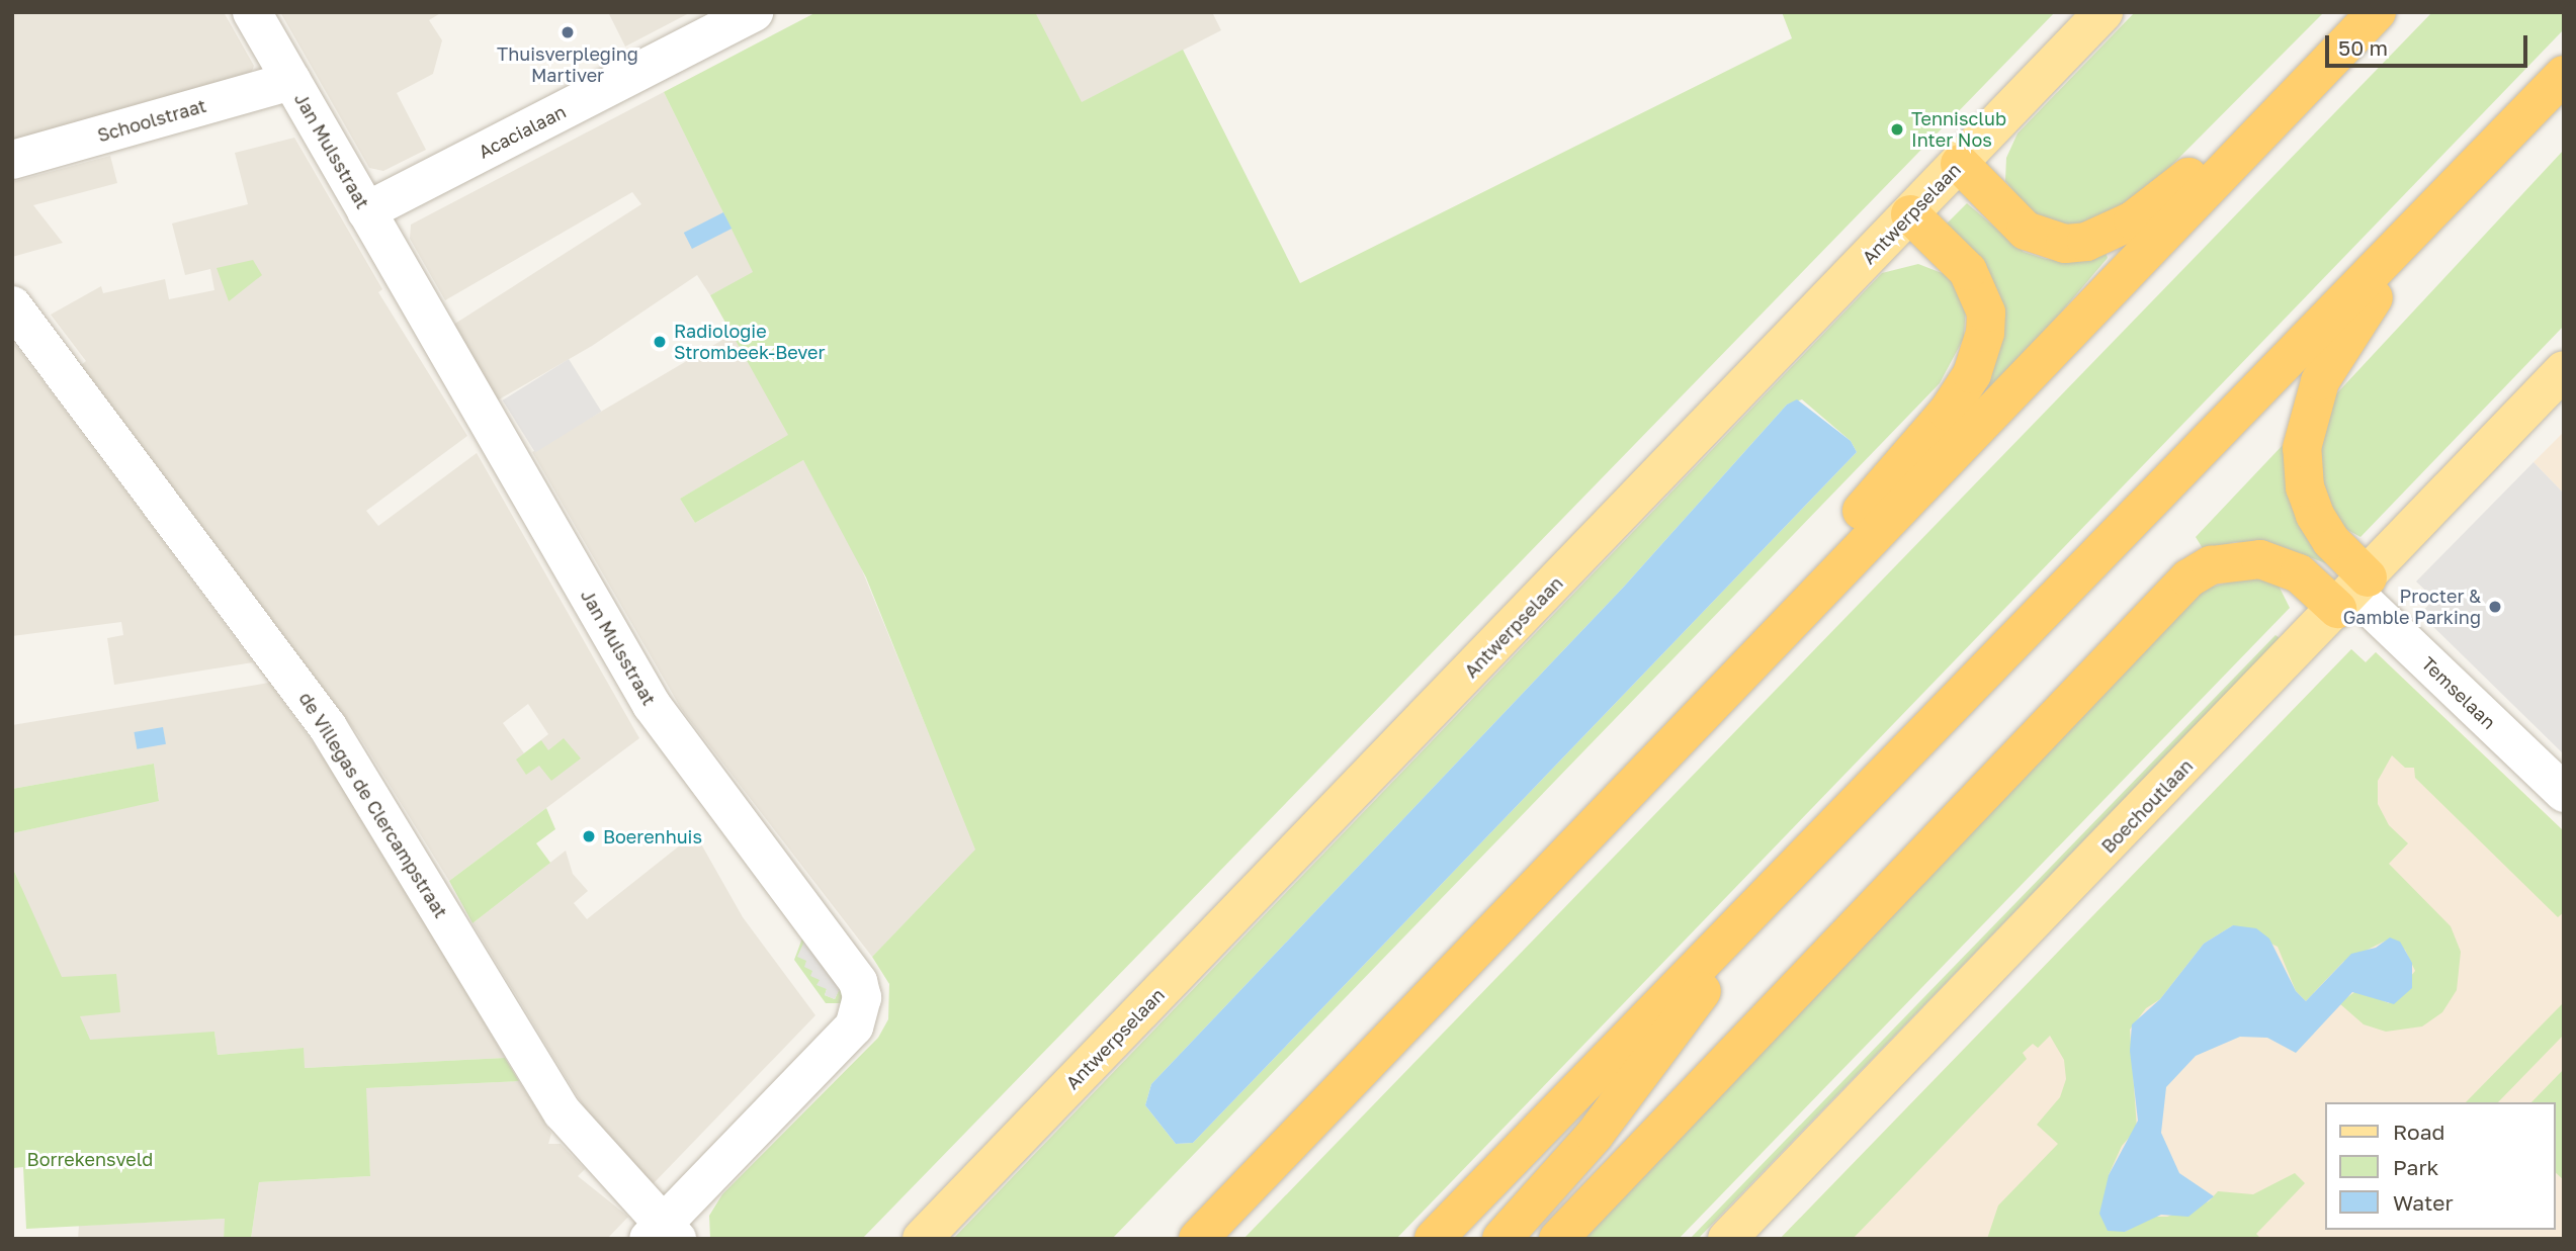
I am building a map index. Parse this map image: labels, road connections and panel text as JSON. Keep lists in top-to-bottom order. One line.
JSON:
{"streets":{"main road":["Antwerpselaan","Boechoutlaan"],"street":["Schoolstraat","Acacialaan","Jan Mulsstraat","Temselaan","de Villegas de Clercampstraat"]},"crossings":[["Schoolstraat","Jan Mulsstraat"],["Acacialaan","Jan Mulsstraat"],["Jan Mulsstraat","de Villegas de Clercampstraat"],["Temselaan","Boechoutlaan"]],"parks":["Borrekensveld"],"places":["Thuisverpleging Martiver","Tennisclub Inter Nos","Radiologie Strombeek-Bever","Procter & Gamble Parking","Boerenhuis"],"legend":["Road","Park","Water"],"scale_bar":"50 m"}
